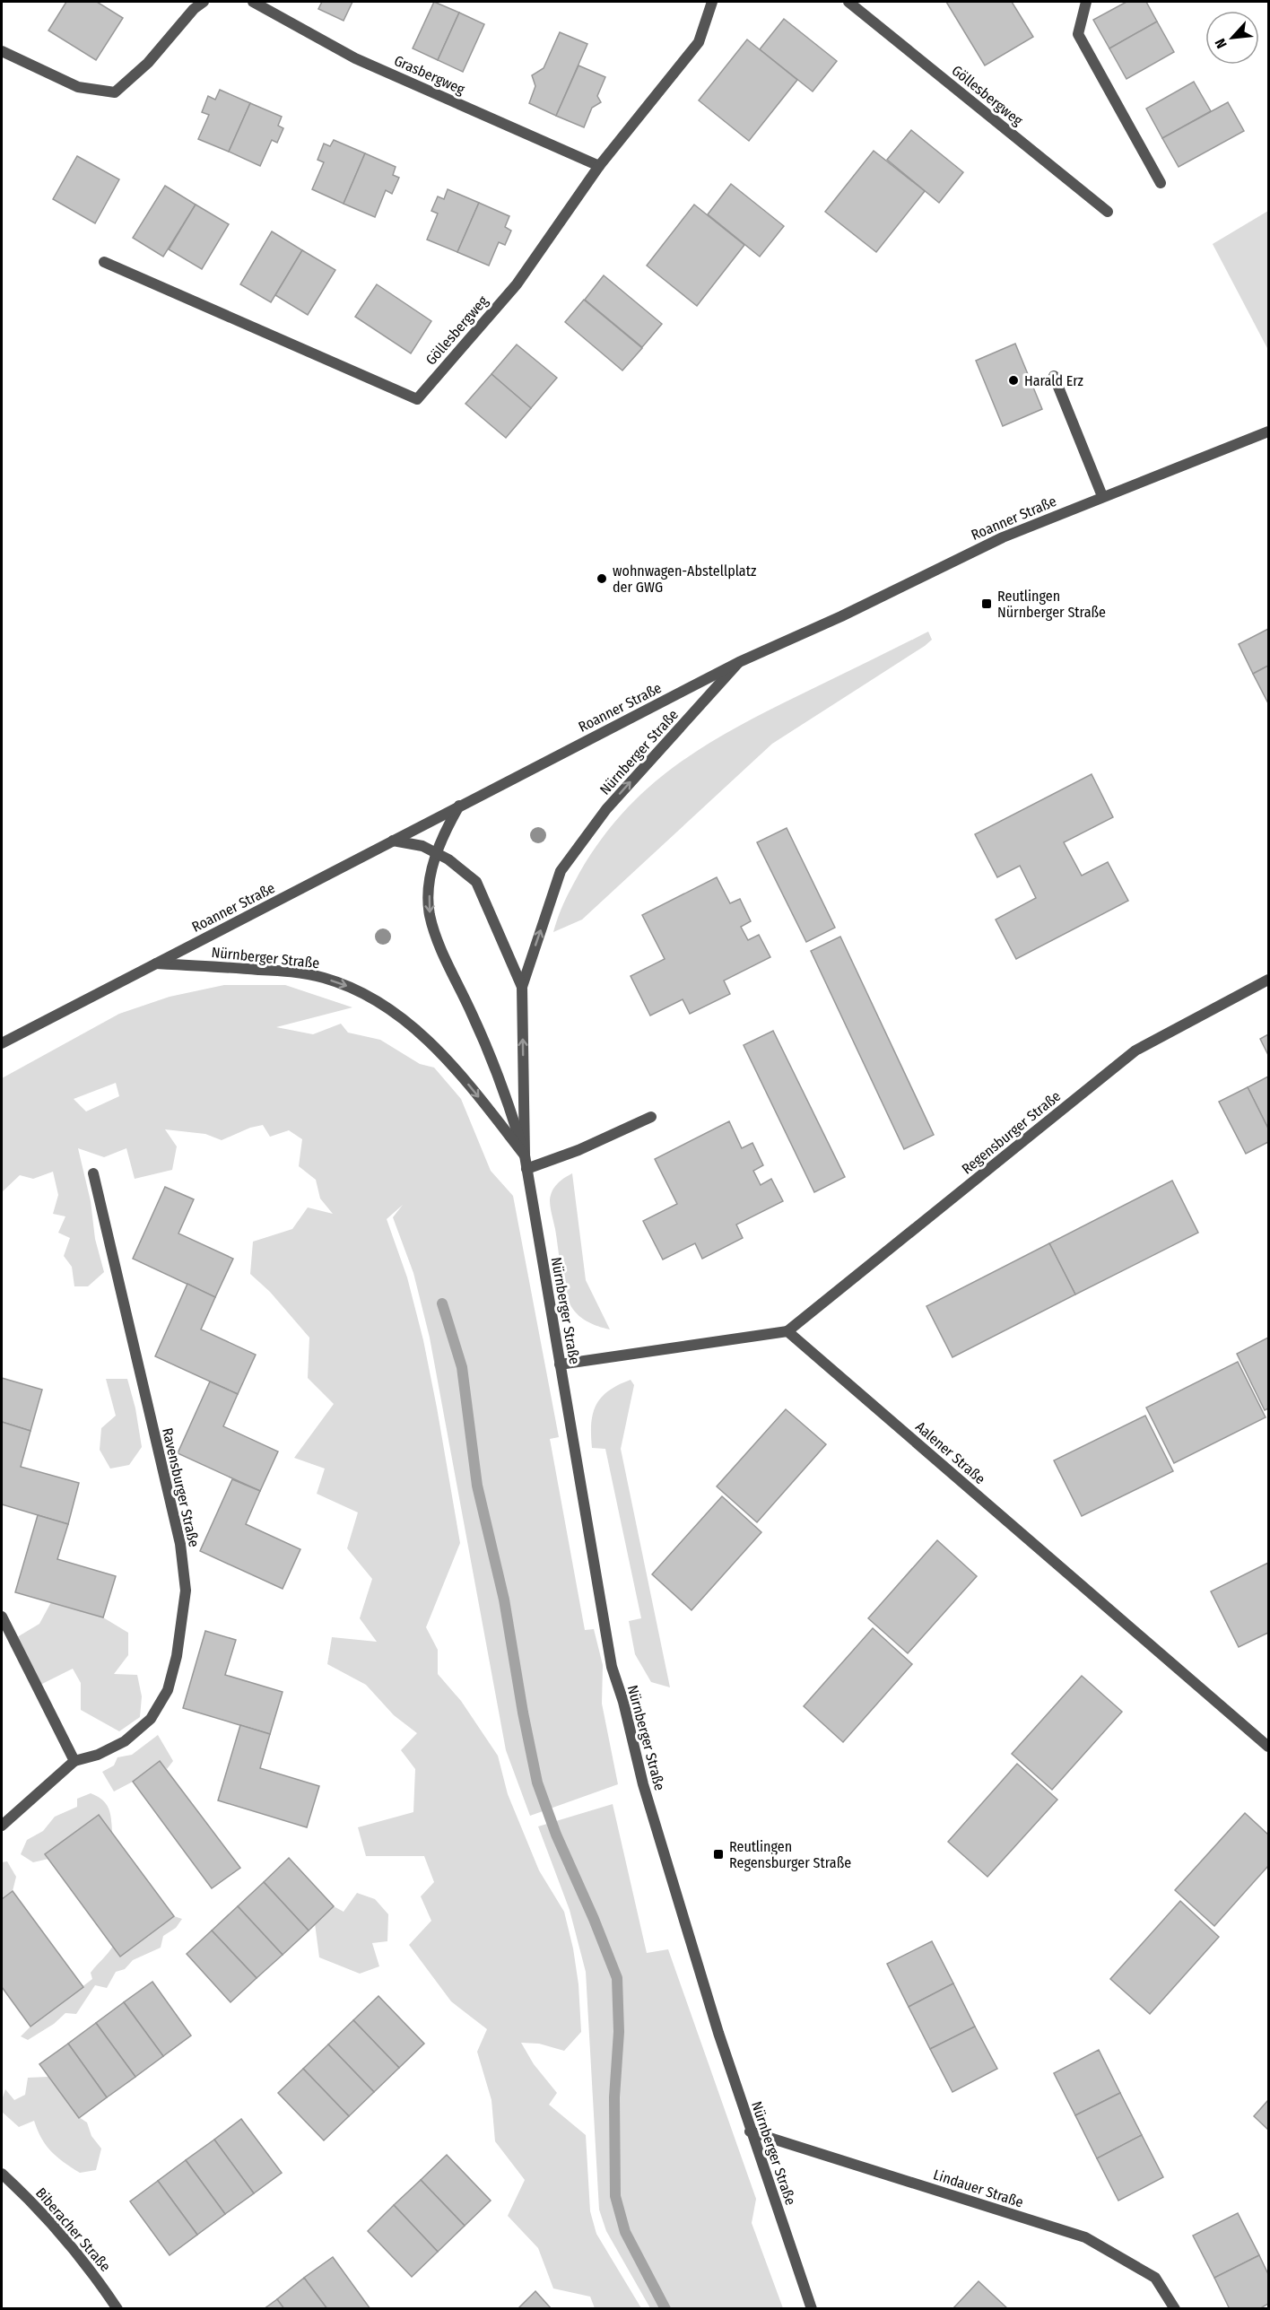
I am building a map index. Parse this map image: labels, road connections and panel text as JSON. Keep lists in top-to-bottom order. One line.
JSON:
{"streets":{"street":["Grasbergweg","Göllesbergweg","Roanner Straße","Nürnberger Straße","Regensburger Straße","Aalener Straße","Ravensburger Straße","Lindauer Straße","Biberacher Straße"]},"crossings":[["Grasbergweg","Göllesbergweg"],["Roanner Straße","Nürnberger Straße"],["Nürnberger Straße","Lindauer Straße"],["Regensburger Straße","Aalener Straße"]],"places":{"other":["Harald Erz","wohnwagen-Abstellplatz der GWG"],"transit":["Reutlingen Nürnberger Straße","Reutlingen Regensburger Straße"]},"north":"bottom left"}
